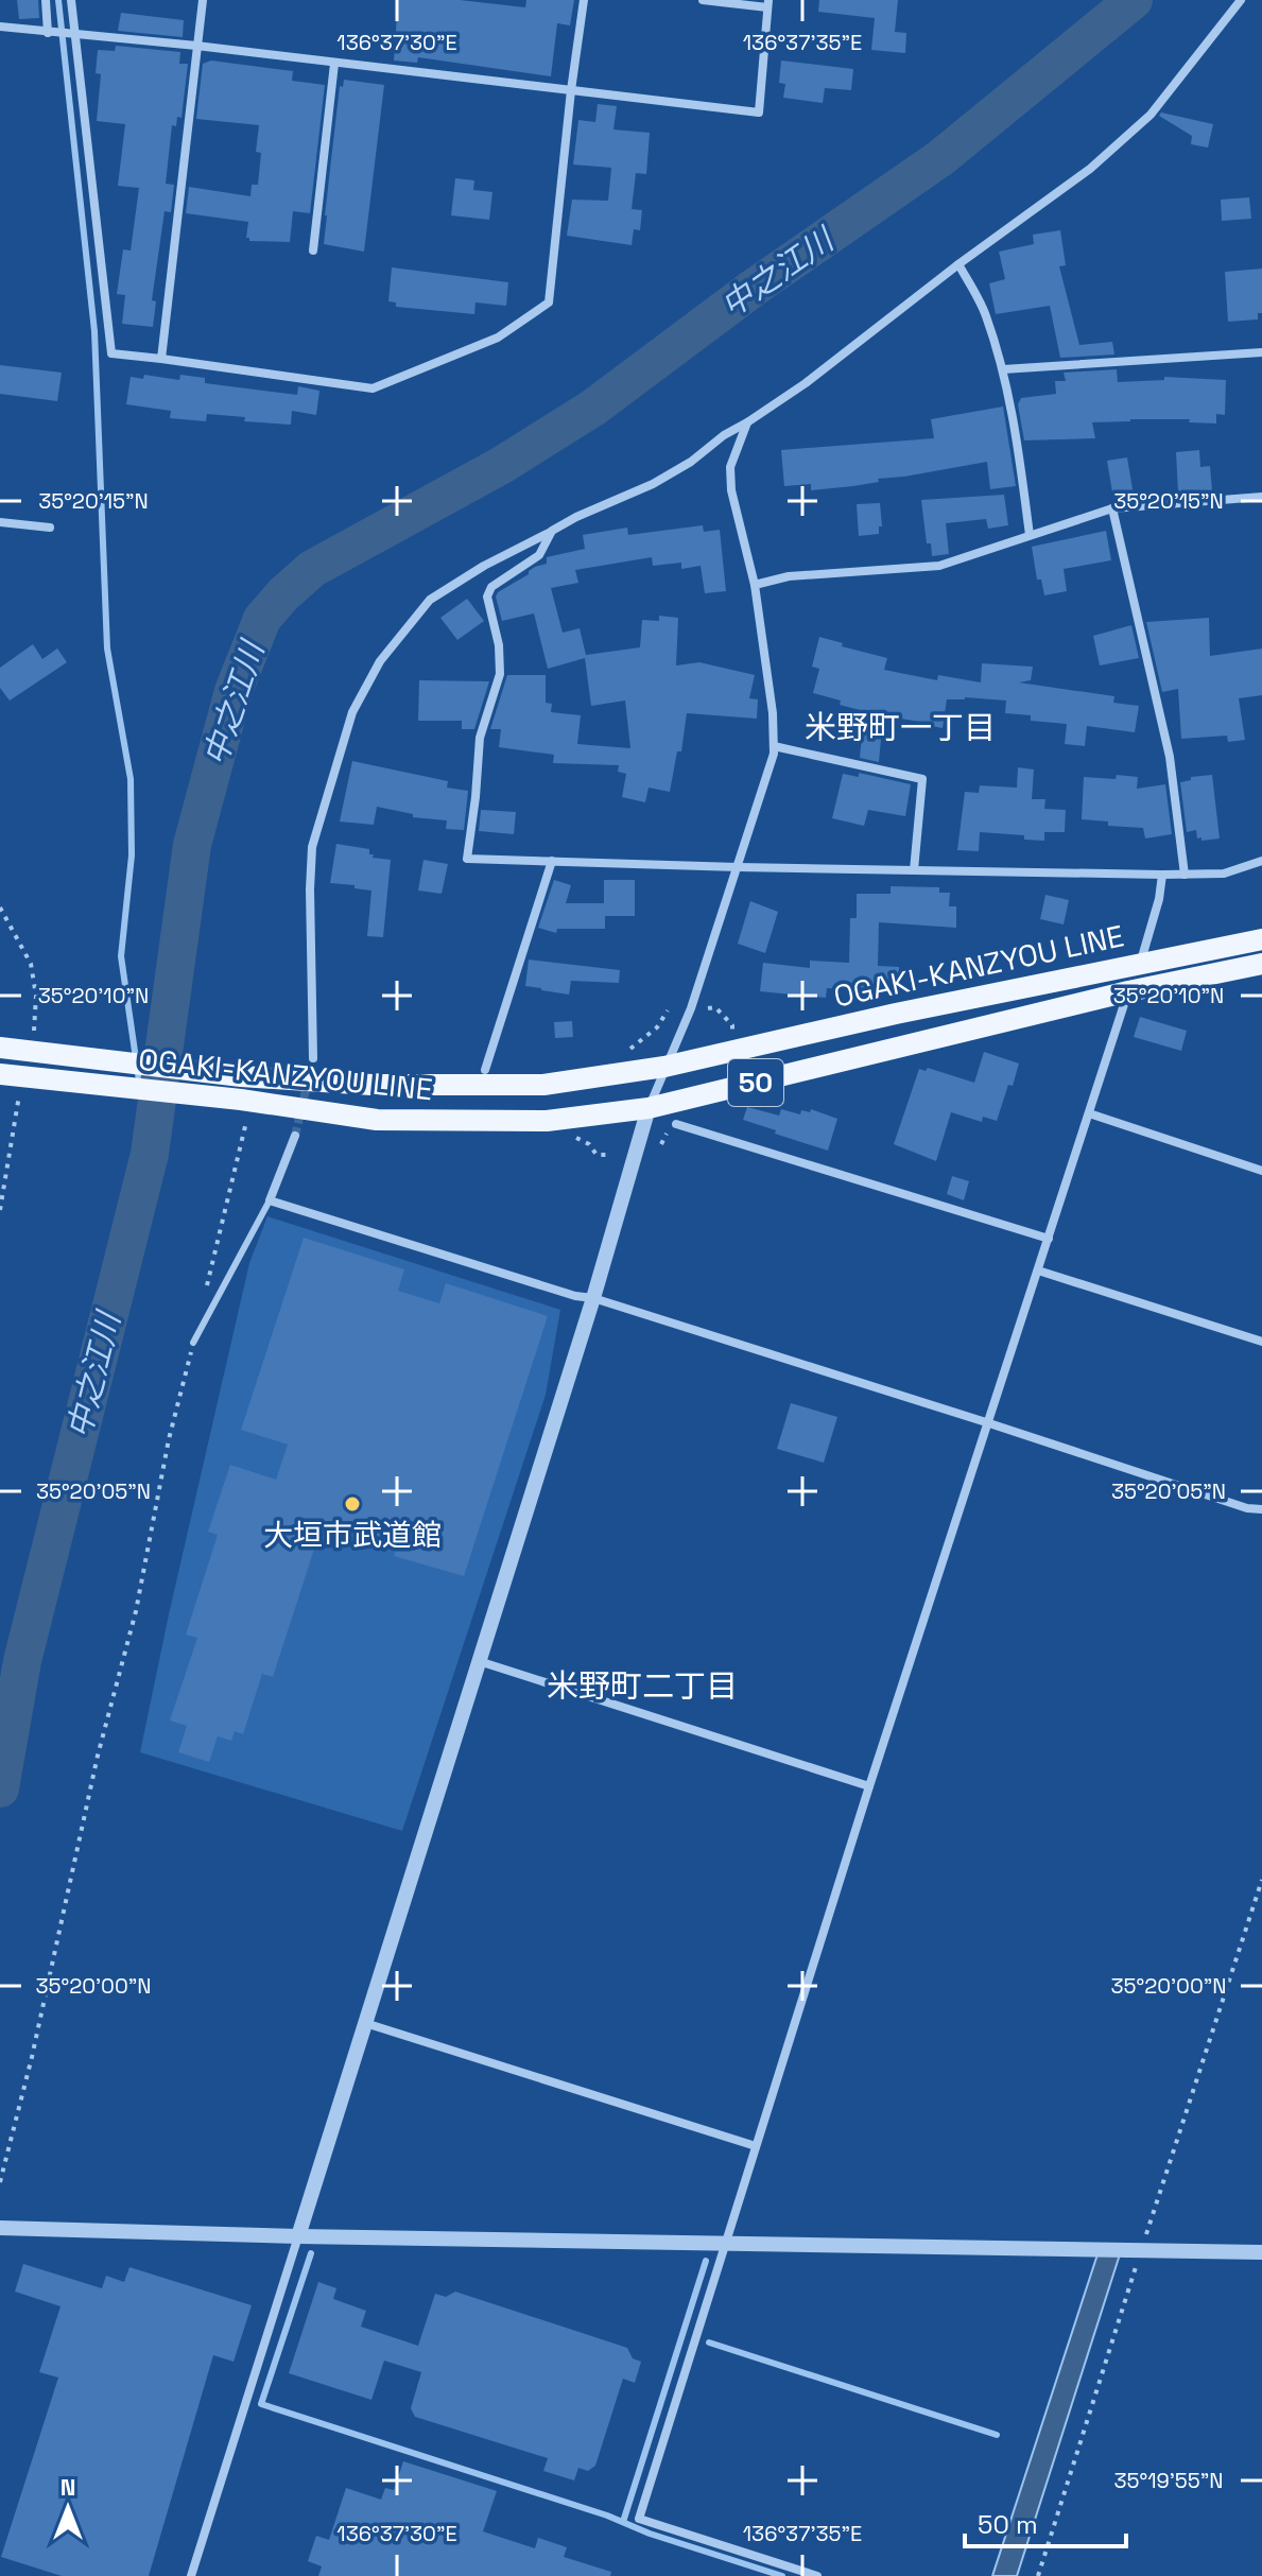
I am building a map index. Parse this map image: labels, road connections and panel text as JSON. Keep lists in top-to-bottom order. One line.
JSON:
{"streets":{"main road":["OGAKI-KANZYOU LINE","50"]},"districts":["米野町一丁目","米野町二丁目"],"water":["中之江川"],"places":["大垣市武道館"],"scale_bar":"50 m","north":"top","coordinates":["136°37'30\"E","136°37'35\"E","35°20'15\"N","35°20'10\"N","35°20'05\"N","35°20'00\"N","35°19'55\"N"]}
